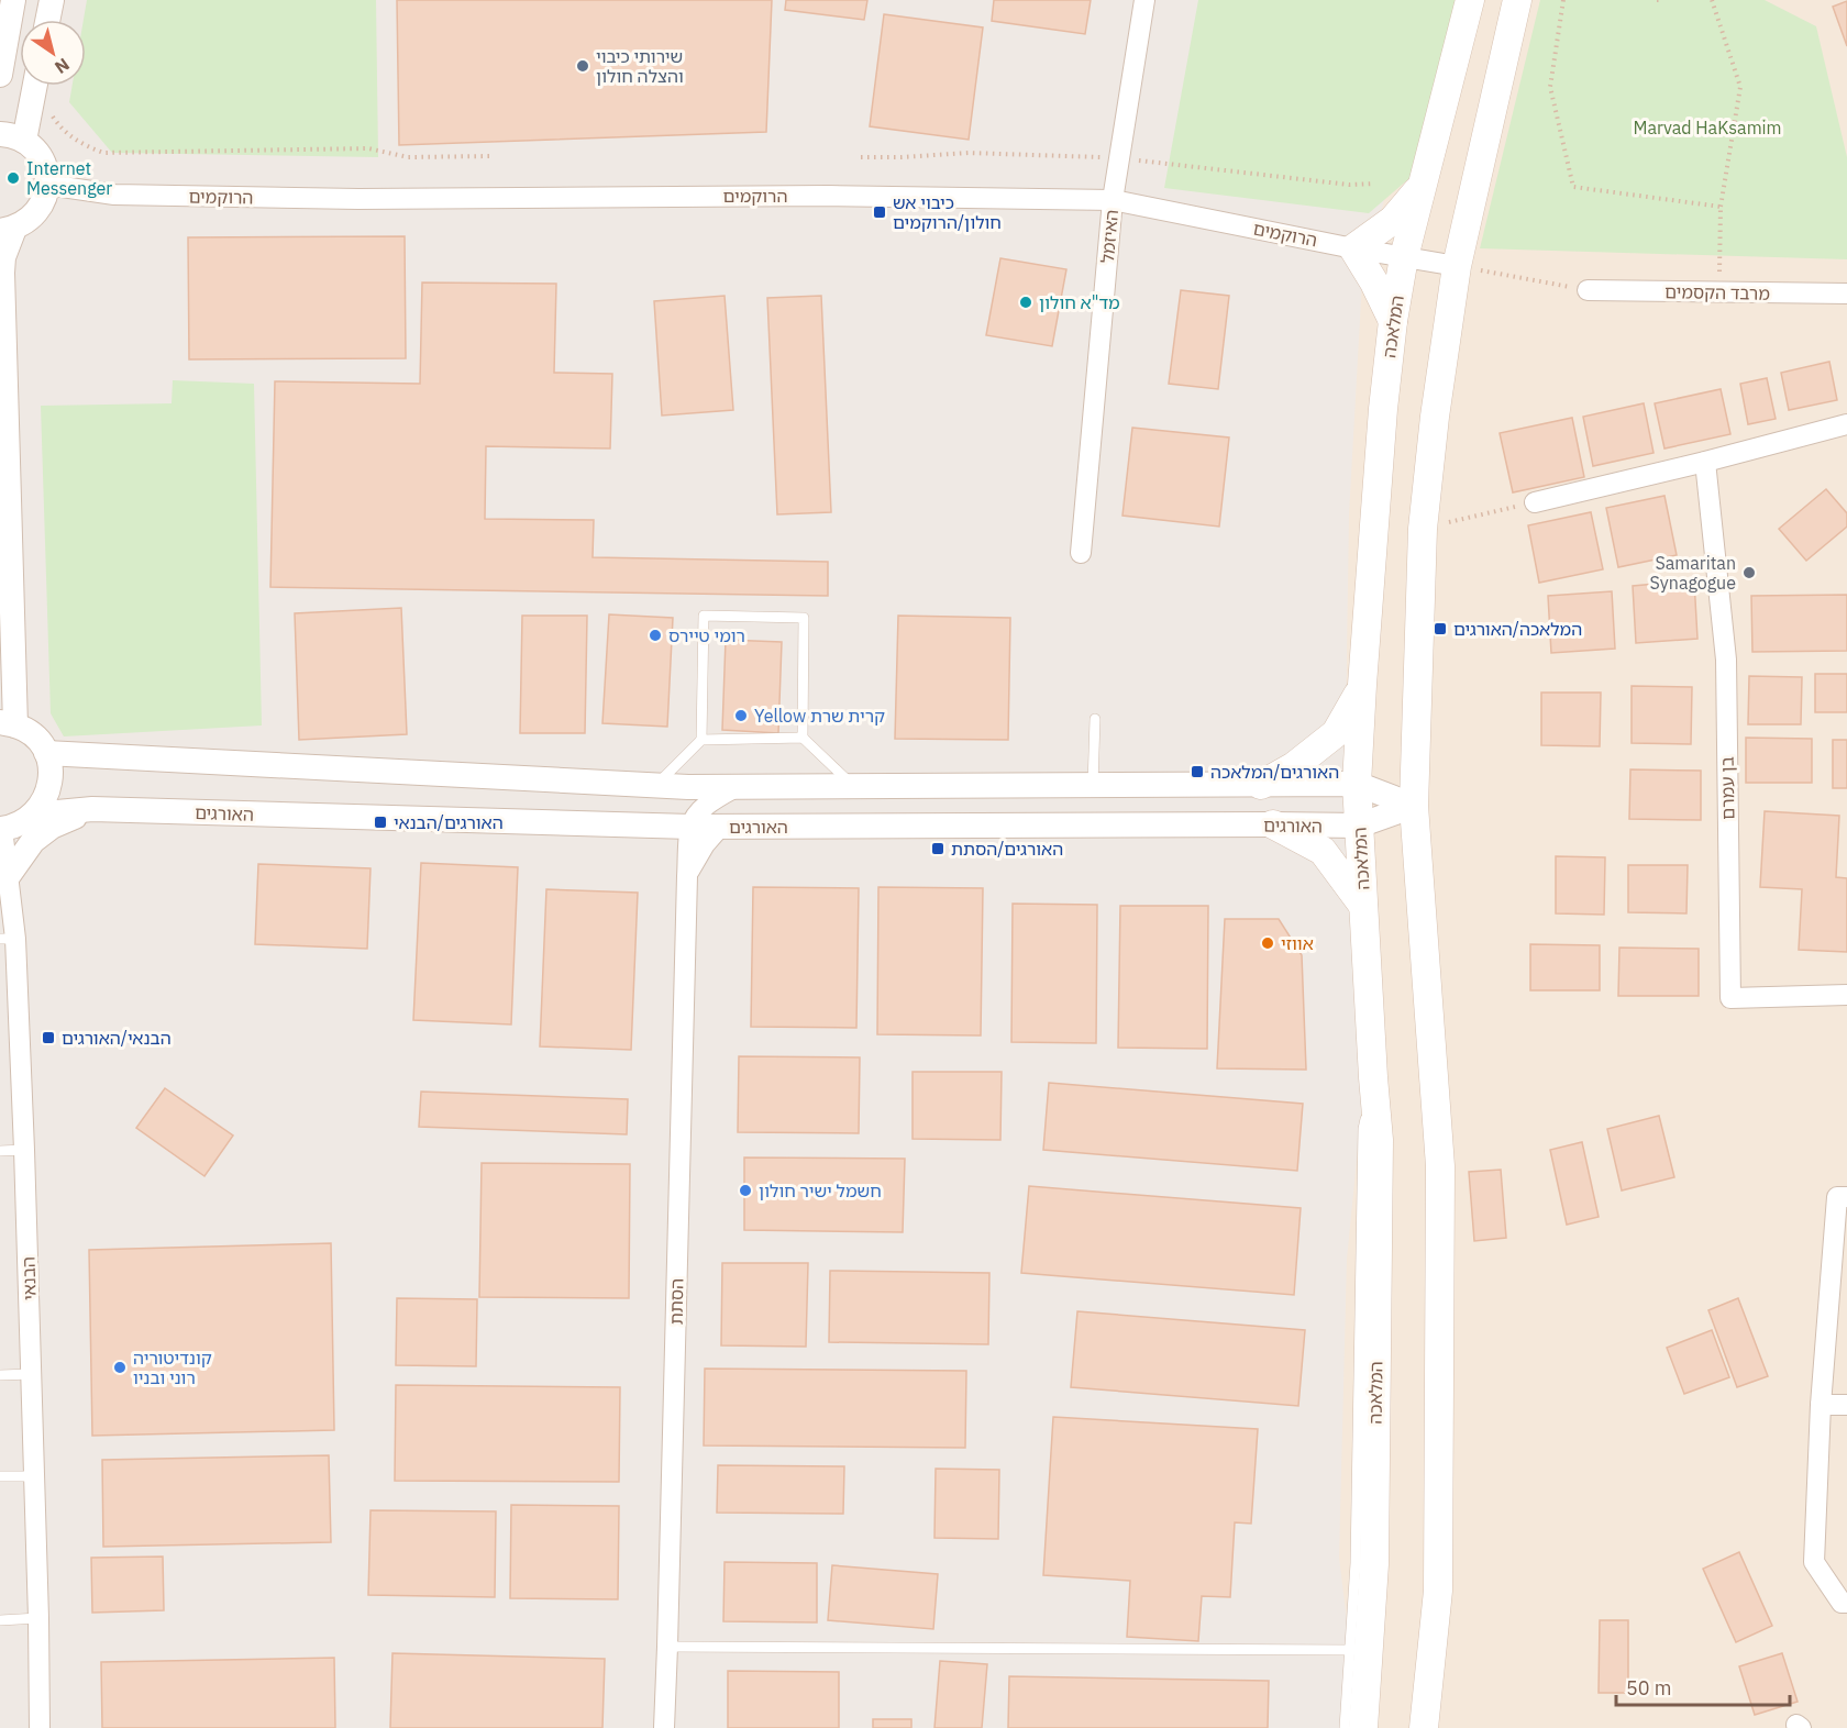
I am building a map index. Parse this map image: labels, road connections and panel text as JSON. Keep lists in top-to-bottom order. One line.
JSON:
{"streets":{"main road":["המלאכה"],"street":["הרוקמים","האיזמל","מרבד הקסמים","בן עמרם","האורגים","הבנאי","הסתת"]},"crossings":[["הרוקמים","האיזמל"],["הרוקמים","המלאכה"],["המלאכה","האורגים"],["האורגים","הבנאי"],["האורגים","הסתת"]],"parks":["Marvad HaKsamim"],"places":{"other":["שירותי כיבוי והצלה חולון","Internet Messenger","מד\"א חולון","Samaritan Synagogue","רומי טיירס","Yellow קרית שרת","אווזי","חשמל ישיר חולון","קונדיטוריה רוני ובניו"],"transit":["כיבוי אש חולון/הרוקמים","המלאכה/האורגים","האורגים/המלאכה","האורגים/הבנאי","האורגים/הסתת","הבנאי/האורגים"]},"scale_bar":"50 m","north":"bottom right"}
